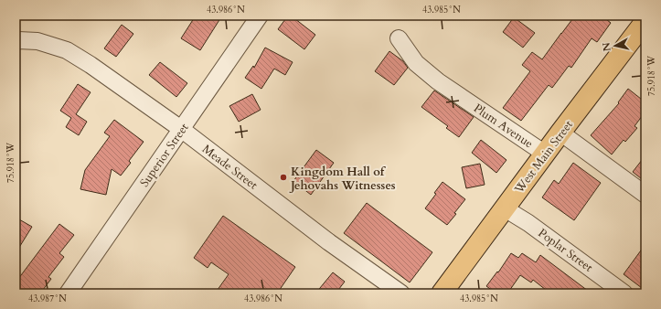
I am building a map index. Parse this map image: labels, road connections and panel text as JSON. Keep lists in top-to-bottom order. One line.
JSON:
{"streets":{"main road":["West Main Street"],"street":["Plum Avenue","Superior Street","Meade Street","Poplar Street"]},"crossings":[["Plum Avenue","West Main Street"],["Superior Street","Meade Street"],["West Main Street","Poplar Street"]],"places":["Kingdom Hall of Jehovahs Witnesses"],"north":"left","coordinates":["43.986°N","43.985°N","75.918°W","43.987°N"]}
